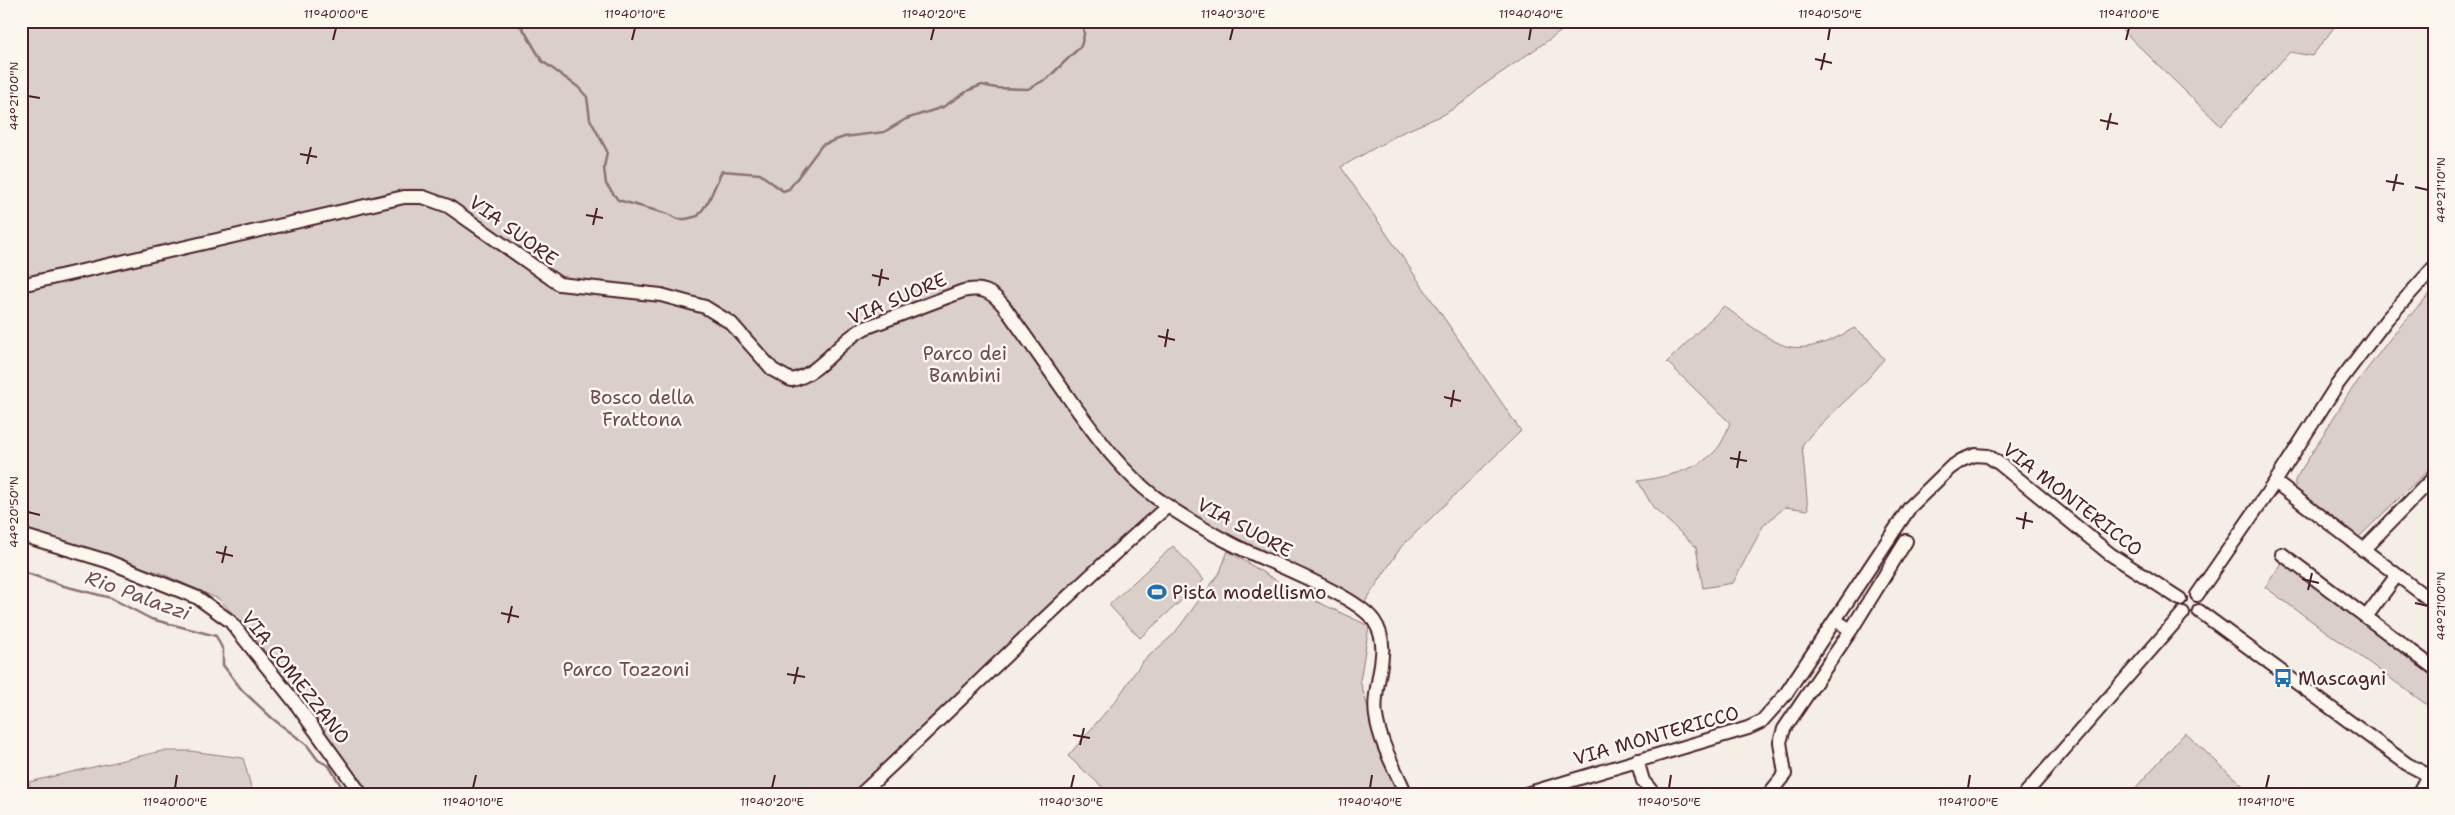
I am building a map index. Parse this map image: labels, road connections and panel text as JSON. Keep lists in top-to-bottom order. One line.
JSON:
{"streets":{"street":["VIA SUORE","VIA MONTERICCO","VIA COMEZZANO"]},"water":["Rio Palazzi"],"parks":["Parco dei Bambini","Bosco della Frattona","Parco Tozzoni"],"places":{"sports":["Pista modellismo"],"bus stop":["Mascagni"]},"coordinates":["11°40'00\"E","11°40'10\"E","11°40'20\"E","11°40'30\"E","11°40'40\"E","11°40'50\"E","11°41'00\"E","44°21'00\"N","44°21'10\"N","44°20'50\"N","11°41'10\"E"]}
